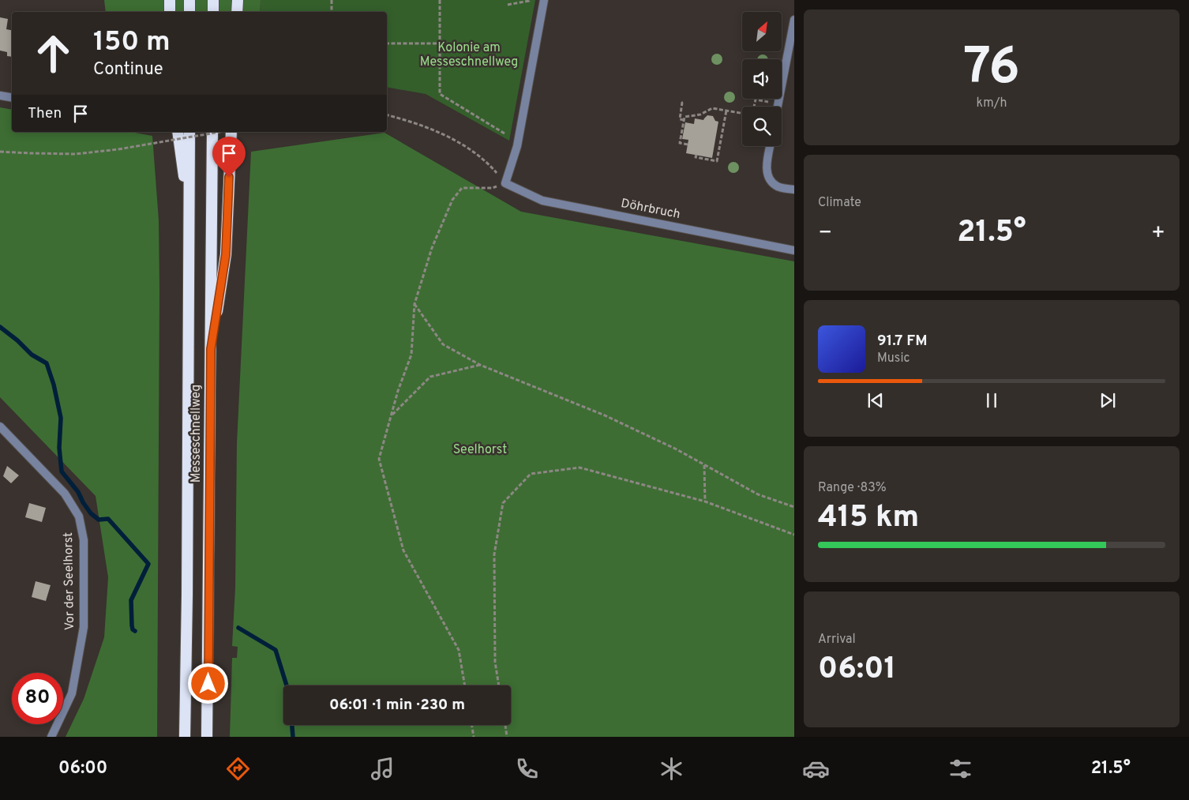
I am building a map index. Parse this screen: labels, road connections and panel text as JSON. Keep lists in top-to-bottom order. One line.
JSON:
{"streets":{"highway":["Messeschnellweg"],"street":["Döhrbruch","Vor der Seelhorst"]},"parks":["Kolonie am Messeschnellweg","Seelhorst"],"north":"top right","page":{"tile":[["76","km/h"],"Climate",["Range · 83%","415 km"],["Arrival","06:01"]],"turn":["150 m","Continue"],"then":"Then","heat":["−","21.5°","+"],"song":["91.7 FM","Music"],"limit":"80","trip":"06:01 · 1 min · 230 m","tabs":["06:00","21.5°"]}}
